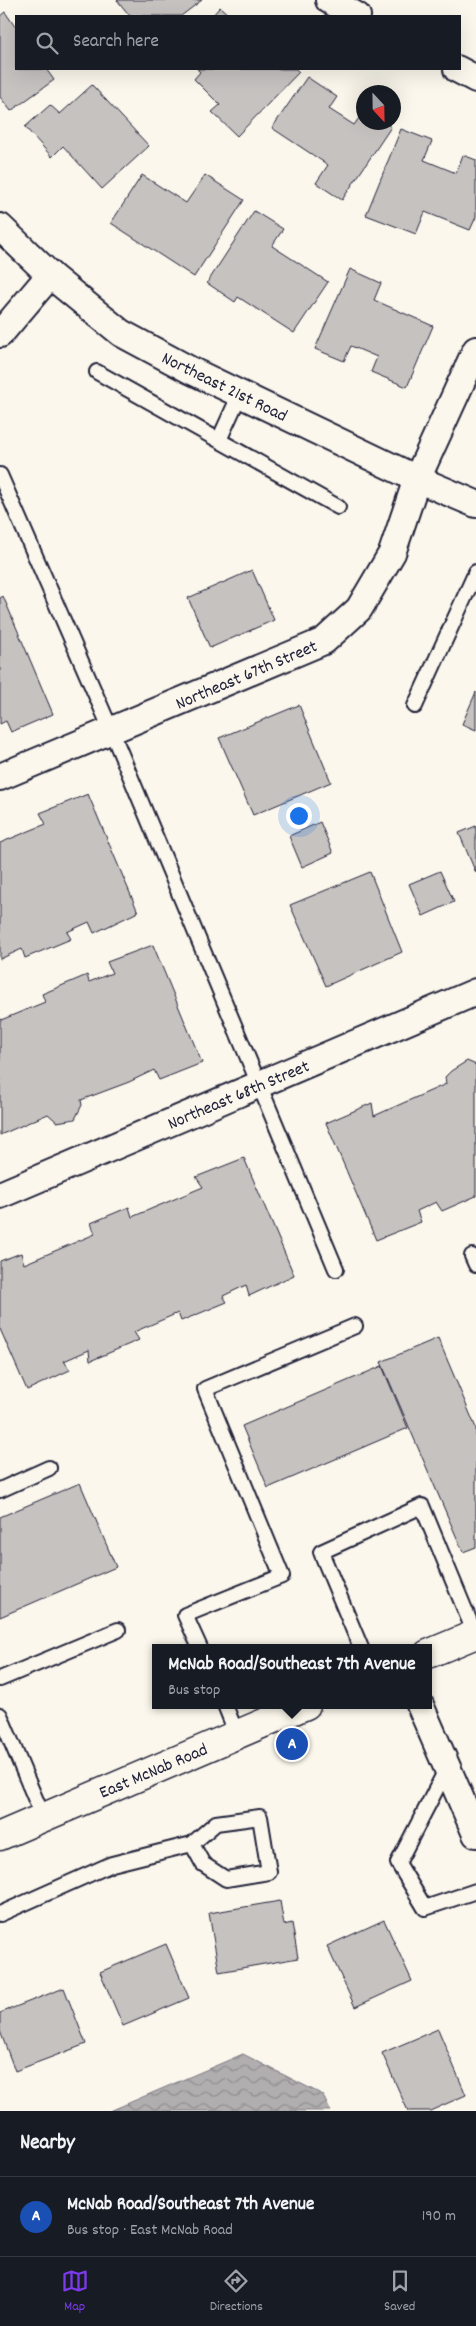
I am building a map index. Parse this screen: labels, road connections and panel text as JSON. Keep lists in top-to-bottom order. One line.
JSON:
{"streets":{"street":["Northeast 21st Road","Northeast 67th Street","Northeast 68th Street","East McNab Road"]},"crossings":[["Northeast 21st Road","Northeast 67th Street"]],"north":"bottom","page":{"search":"Search here","popup":["McNab Road/Southeast 7th Avenue","Bus stop"],"pins":"A","heading":"Nearby","list":[{"mark":"A","name":"McNab Road/Southeast 7th Avenue","note":"Bus stop · East McNab Road","value":"190 m"}],"nav":["Map","Directions","Saved"]}}
